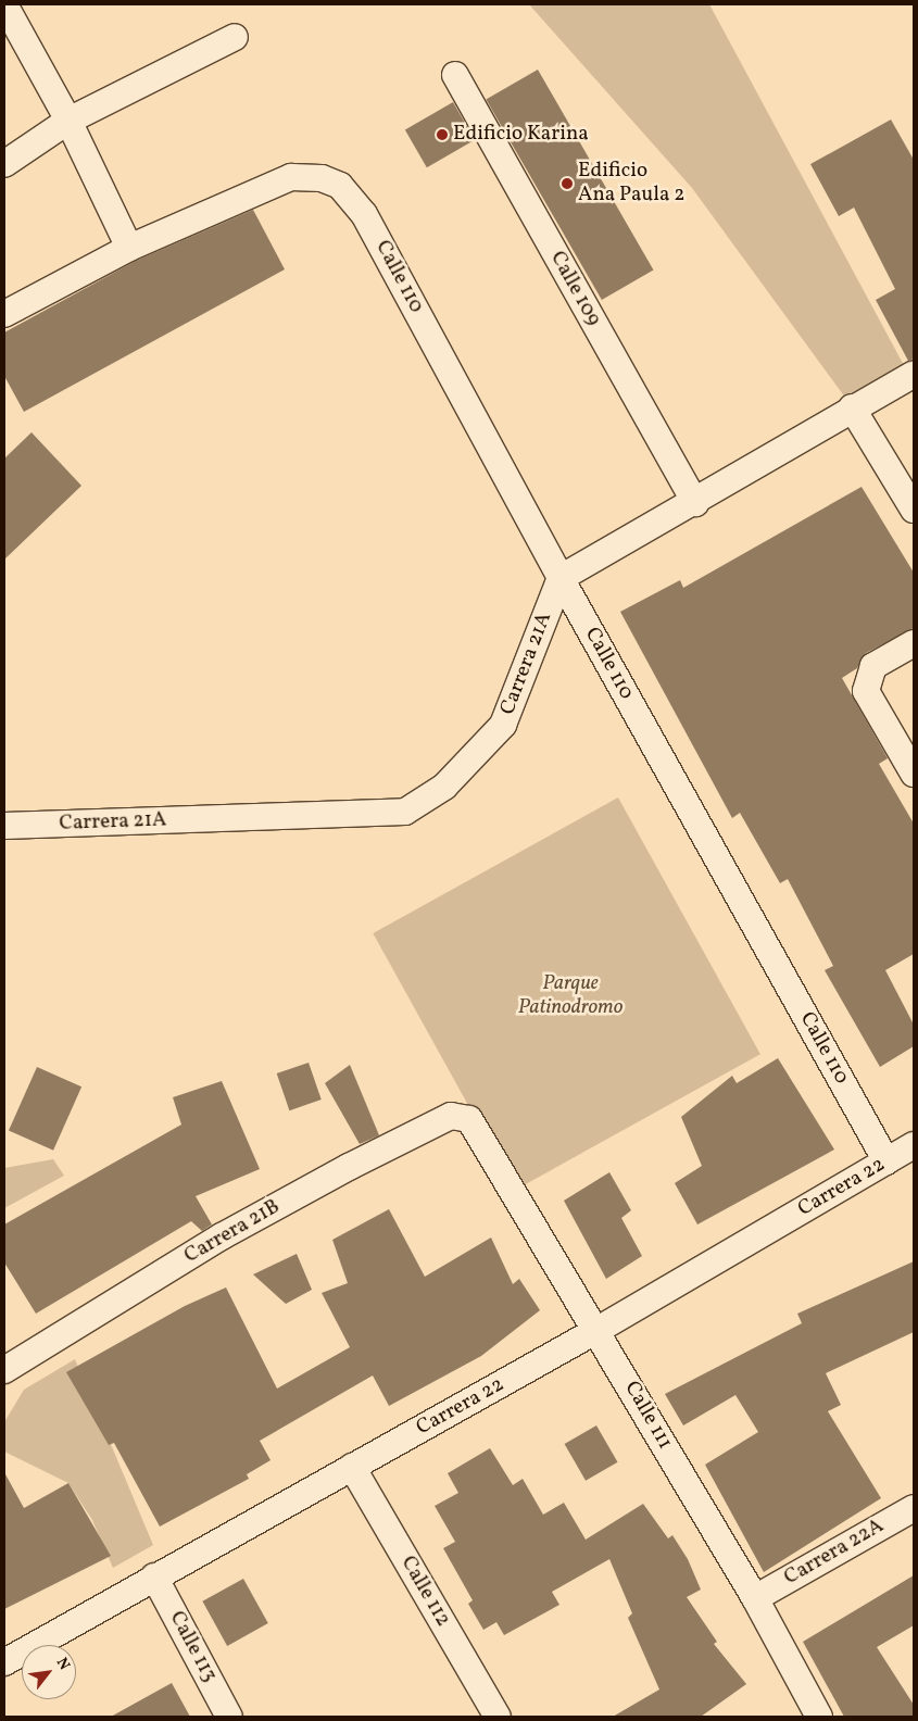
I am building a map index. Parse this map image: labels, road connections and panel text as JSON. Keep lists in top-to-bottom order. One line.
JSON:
{"streets":{"street":["Calle 110","Calle 109","Carrera 21A","Carrera 22","Carrera 21B","Calle 111","Carrera 22A","Calle 112","Calle 113"]},"crossings":[["Calle 110","Carrera 21A"],["Calle 110","Carrera 22"],["Carrera 22","Calle 111"],["Carrera 22","Calle 112"],["Carrera 22","Calle 113"],["Carrera 21B","Calle 111"],["Calle 111","Carrera 22A"]],"parks":["Parque Patinodromo"],"places":["Edificio Karina","Edificio Ana Paula 2"],"north":"top right"}
